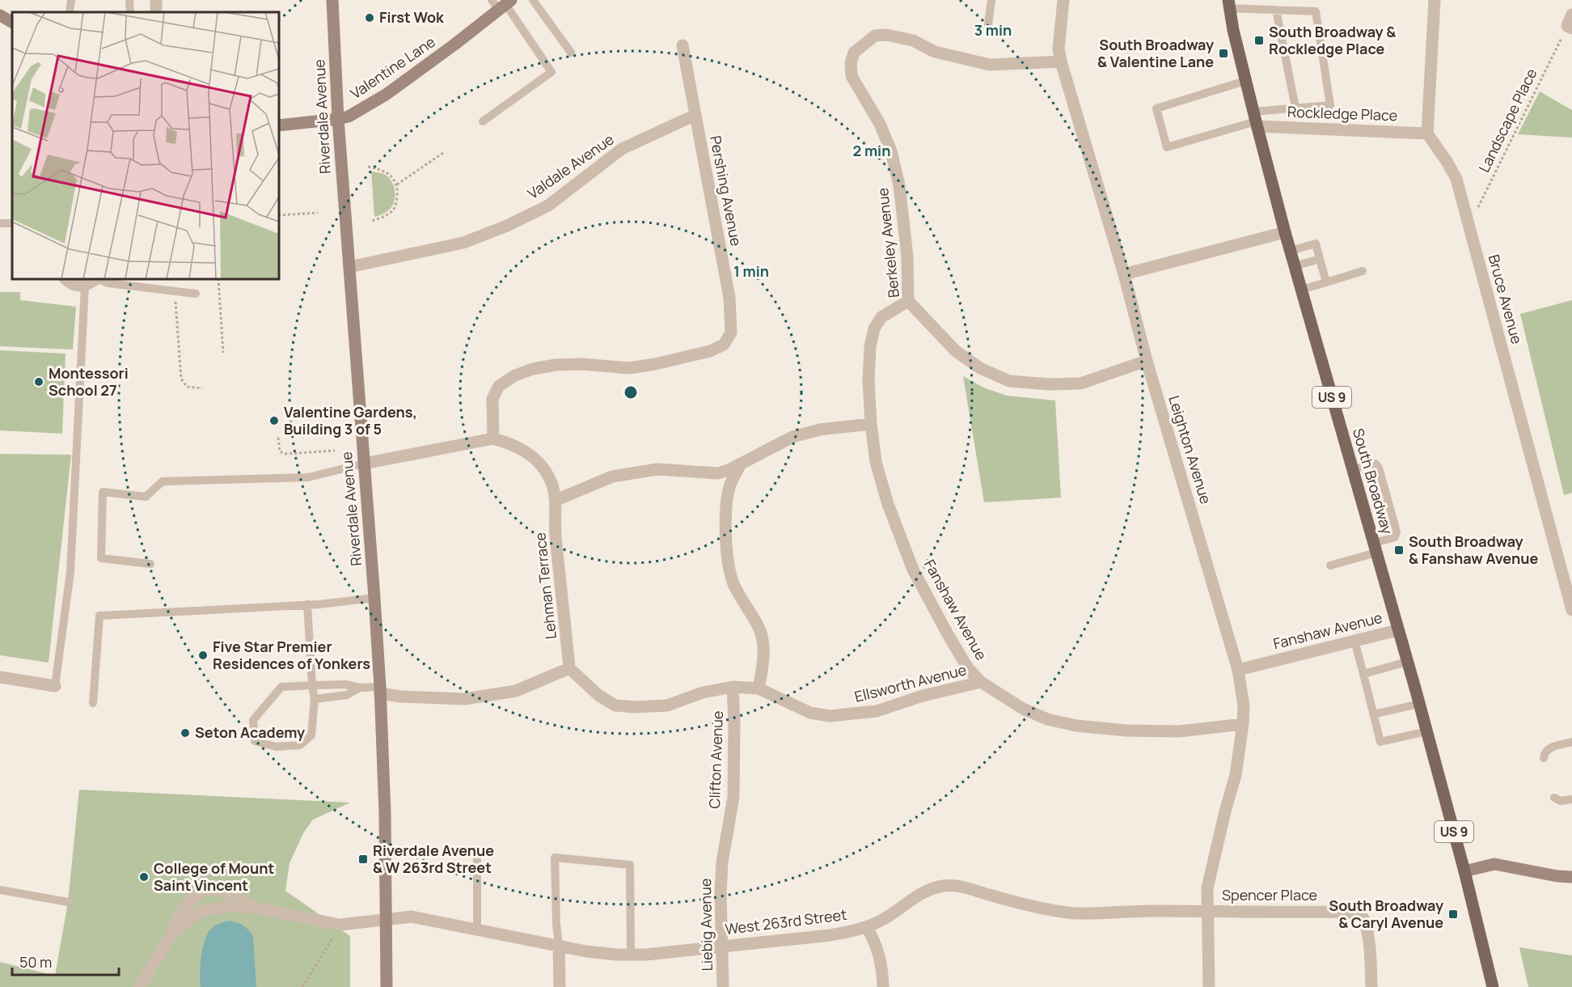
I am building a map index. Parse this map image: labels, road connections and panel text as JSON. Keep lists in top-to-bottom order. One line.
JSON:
{"streets":{"main road":["Valentine Lane","Riverdale Avenue","US 9","South Broadway"],"street":["Rockledge Place","Valdale Avenue","Pershing Avenue","Berkeley Avenue","Bruce Avenue","Leighton Avenue","Lehman Terrace","Fanshaw Avenue","Ellsworth Avenue","Clifton Avenue","Spencer Place","West 263rd Street","Liebig Avenue"],"path":["Landscape Place"]},"crossings":[["Valentine Lane","Riverdale Avenue"],["Rockledge Place","Bruce Avenue"],["Rockledge Place","South Broadway"],["Riverdale Avenue","Valdale Avenue"],["Riverdale Avenue","West 263rd Street"],["Landscape Place","Bruce Avenue"],["Valdale Avenue","Pershing Avenue"],["Pershing Avenue","Lehman Terrace"],["Berkeley Avenue","Leighton Avenue"],["Berkeley Avenue","Fanshaw Avenue"],["Leighton Avenue","Fanshaw Avenue"],["Leighton Avenue","Spencer Place"],["Leighton Avenue","West 263rd Street"],["South Broadway","Fanshaw Avenue"],["Lehman Terrace","Ellsworth Avenue"],["Fanshaw Avenue","Ellsworth Avenue"],["Ellsworth Avenue","Clifton Avenue"],["Clifton Avenue","Liebig Avenue"],["Spencer Place","West 263rd Street"],["West 263rd Street","Liebig Avenue"]],"places":{"other":["First Wok","Montessori School 27","Valentine Gardens, Building 3 of 5","Five Star Premier Residences of Yonkers","Seton Academy","College of Mount Saint Vincent"],"transit":["South Broadway & Rockledge Place","South Broadway & Valentine Lane","South Broadway & Fanshaw Avenue","Riverdale Avenue & W 263rd Street","South Broadway & Caryl Avenue"]},"scale_bar":"50 m","rings":["3 min","2 min","1 min"]}
